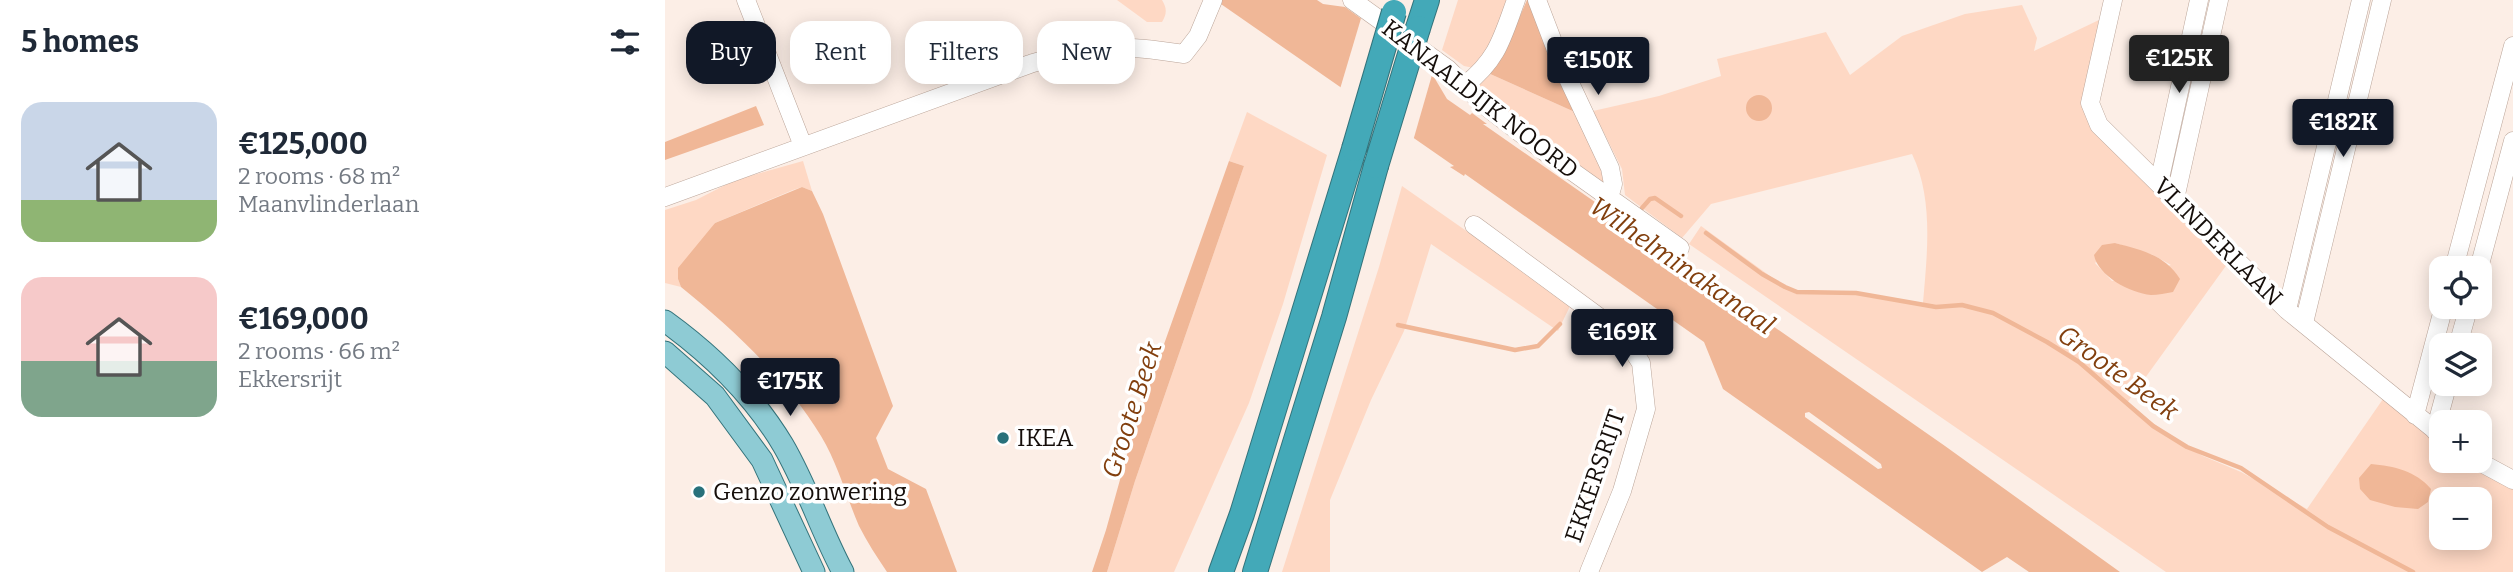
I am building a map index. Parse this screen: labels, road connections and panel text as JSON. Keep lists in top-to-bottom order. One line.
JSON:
{"streets":{"street":["KANAALDIJK NOORD","VLINDERLAAN","EKKERSRIJT"]},"water":["Wilhelminakanaal","Groote Beek"],"places":["IKEA","Genzo zonwering"],"page":{"heading":"5 homes","chip":["Buy","Rent","Filters","New"],"price":["€125K","€150K","€182K","€169K","€175K"],"list":[{"name":"€125,000","note":"2 rooms · 68 m² · Maanvlinderlaan"},{"name":"€169,000","note":"2 rooms · 66 m² · Ekkersrijt"}],"map_buttons":["+","−"]}}
